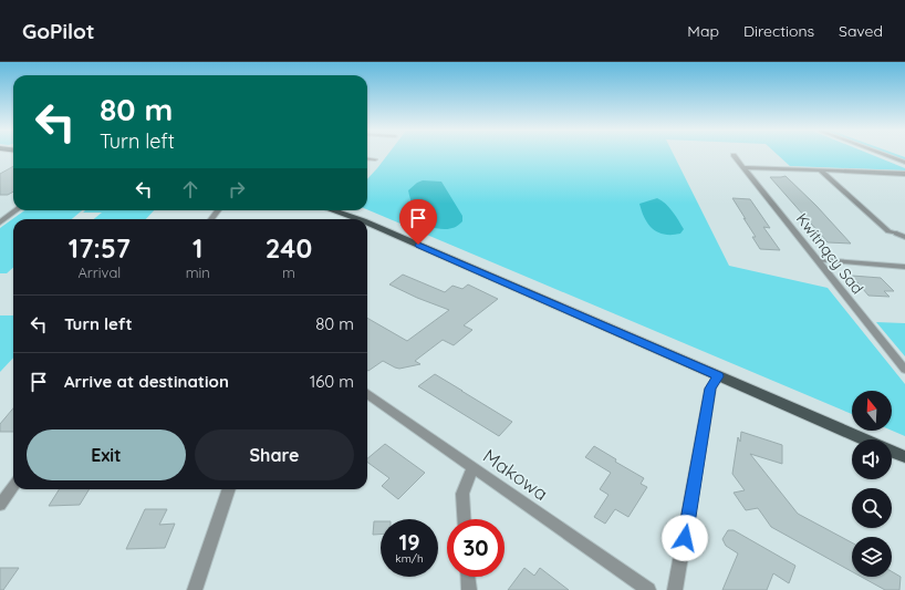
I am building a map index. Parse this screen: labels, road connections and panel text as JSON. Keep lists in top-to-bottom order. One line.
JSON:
{"streets":{"street":["Kwitnący Sad","Makowa"]},"north":"top","page":{"header":"GoPilot","nav":["Map","Directions","Saved"],"turn":["80 m","Turn left"],"eta":["17:57","Arrival","1","min","240","m"],"list":[{"name":"Turn left","value":"80 m"},{"name":"Arrive at destination","value":"160 m"}],"buttons":["Exit","Share"],"speed":"19 km/h","limit":"30"}}
